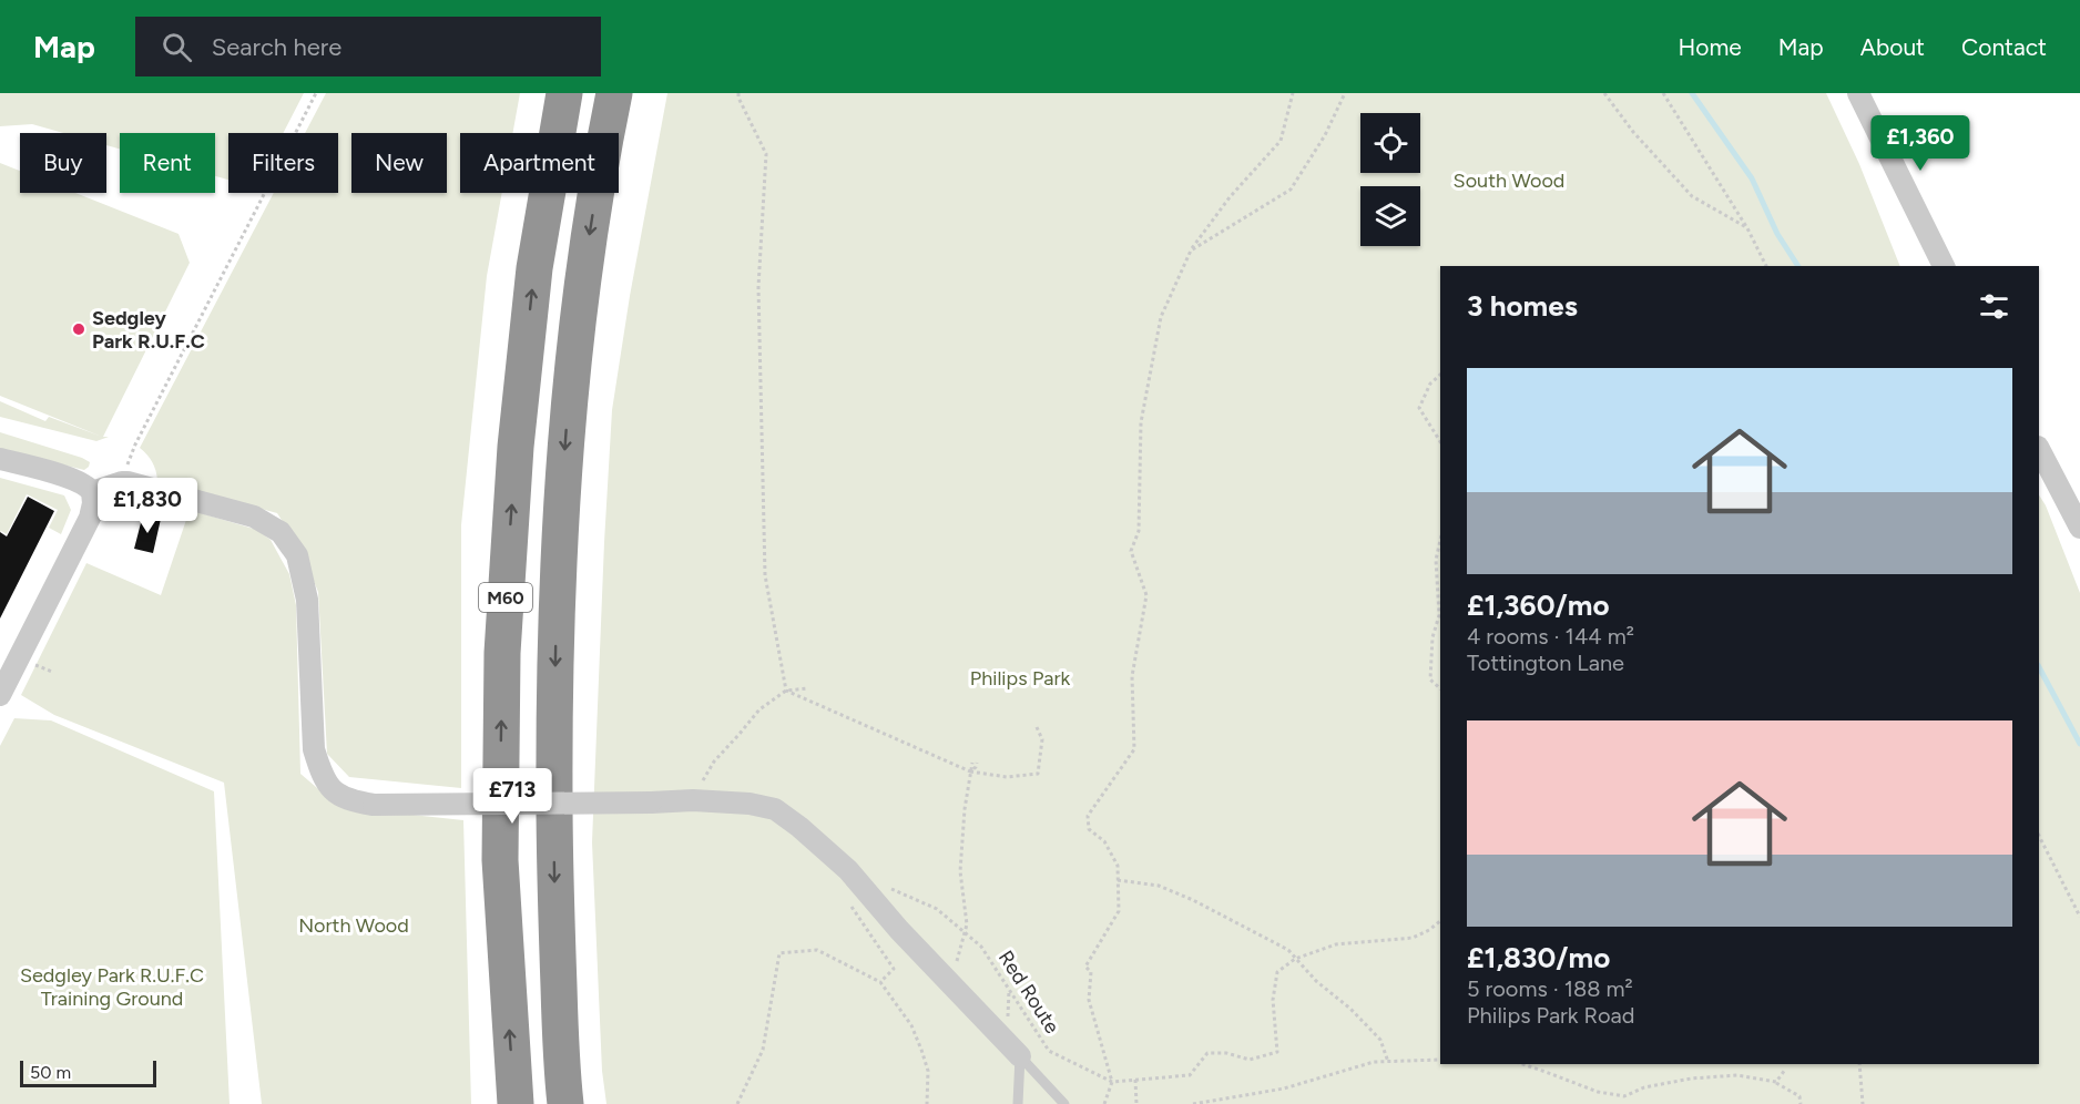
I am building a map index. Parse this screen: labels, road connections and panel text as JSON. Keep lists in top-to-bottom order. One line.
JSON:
{"streets":{"highway":["M60"],"path":["Red Route"]},"parks":["South Wood","Philips Park","North Wood","Sedgley Park R.U.F.C Training Ground"],"places":["Sedgley Park R.U.F.C"],"scale_bar":"50 m","page":{"header":"Map","search":"Search here","nav":["Home","Map","About","Contact"],"price":["£1,360","£1,830","£713"],"chip":["Buy","Rent","Filters","New","Apartment"],"heading":"3 homes","list":[{"name":"£1,360/mo","note":"4 rooms · 144 m² · Tottington Lane"},{"name":"£1,830/mo","note":"5 rooms · 188 m² · Philips Park Road"}],"scale":"50 m"}}
